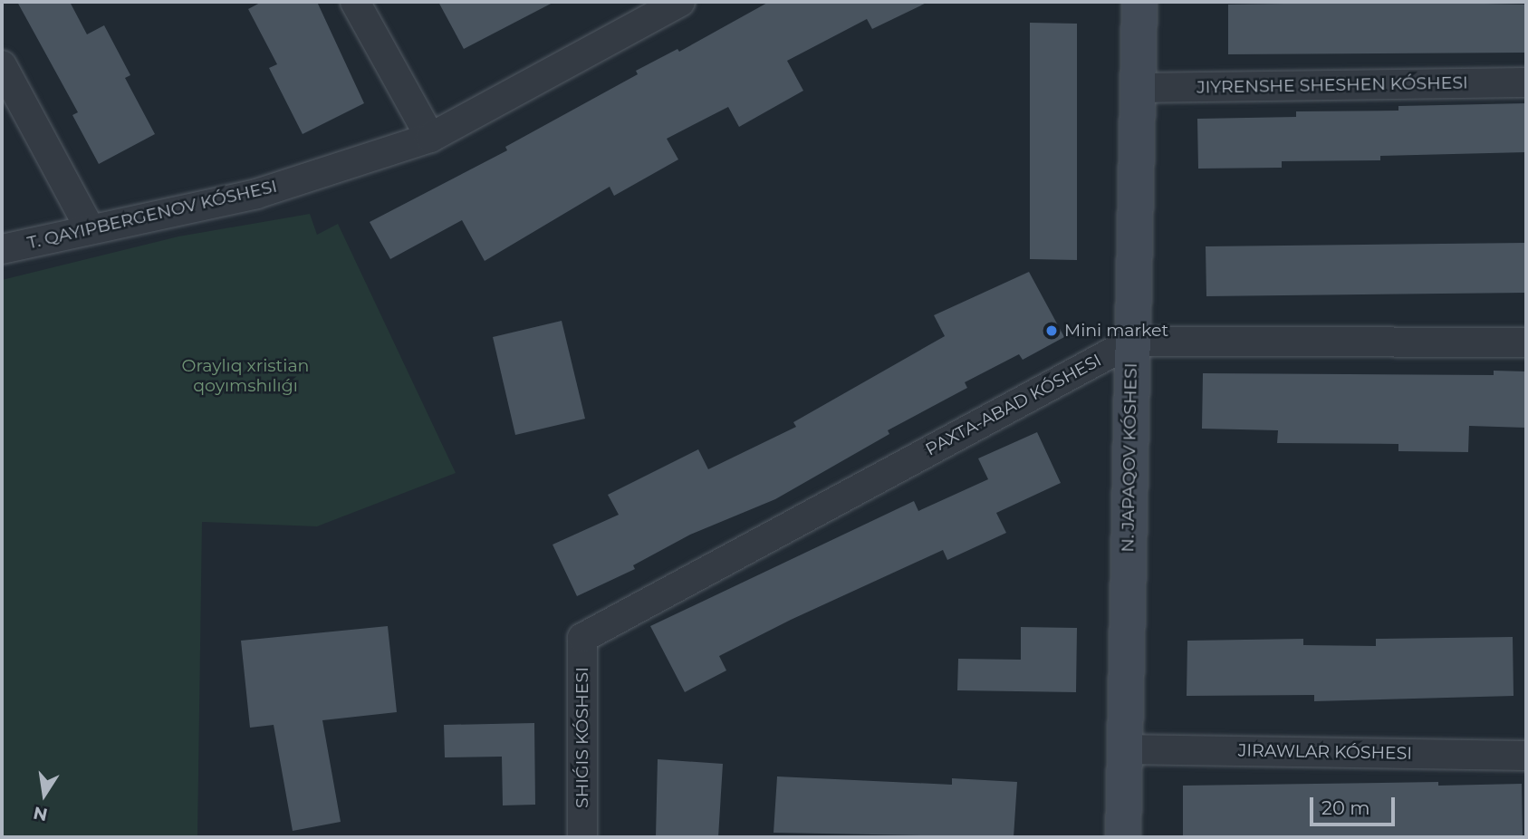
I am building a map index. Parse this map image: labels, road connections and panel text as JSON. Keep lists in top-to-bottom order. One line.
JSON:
{"streets":{"main road":["N. JAPAQOV KÓSHESI"],"street":["JIYRENSHE SHESHEN KÓSHESI","PAXTA-ABAD KÓSHESI"]},"crossings":[["JIYRENSHE SHESHEN KÓSHESI","N. JAPAQOV KÓSHESI"],["PAXTA-ABAD KÓSHESI","N. JAPAQOV KÓSHESI"]],"parks":["Oraylıq xristian qoyımshılıǵı"],"places":["Mini market"],"scale_bar":"20 m","north":"bottom"}
